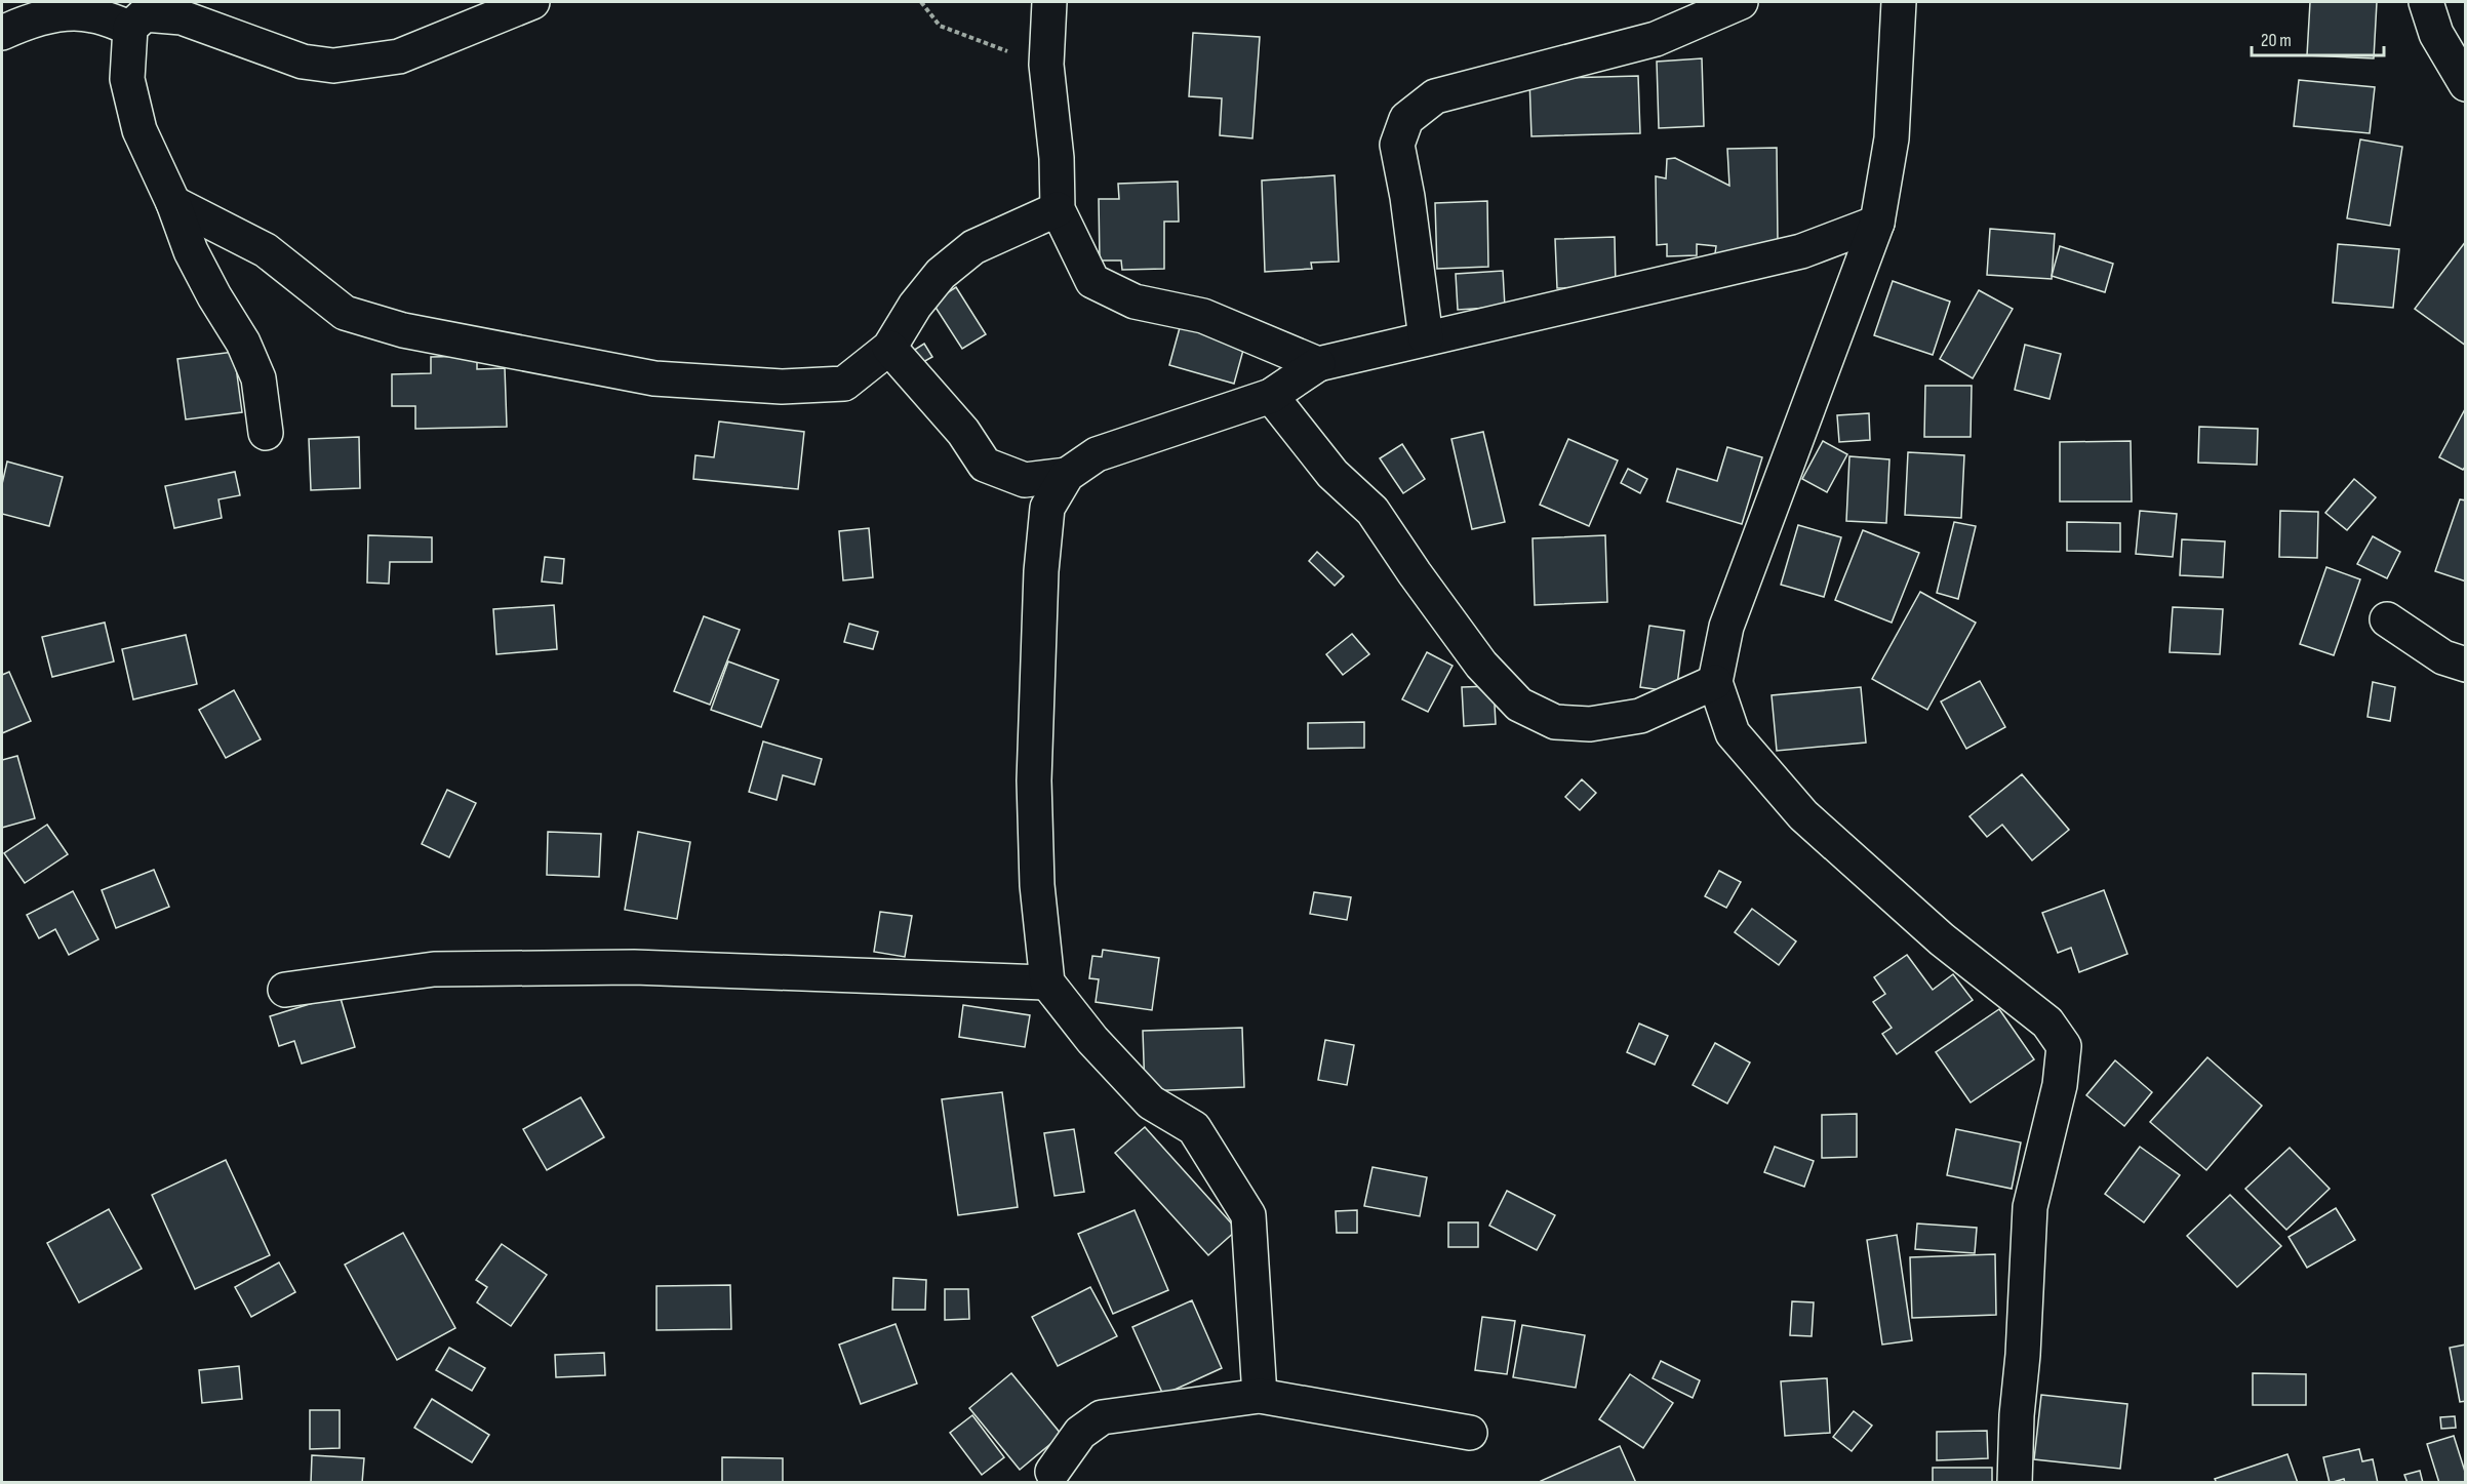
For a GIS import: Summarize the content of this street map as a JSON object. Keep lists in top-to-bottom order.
{
  "scale_bar": "20 m"
}
